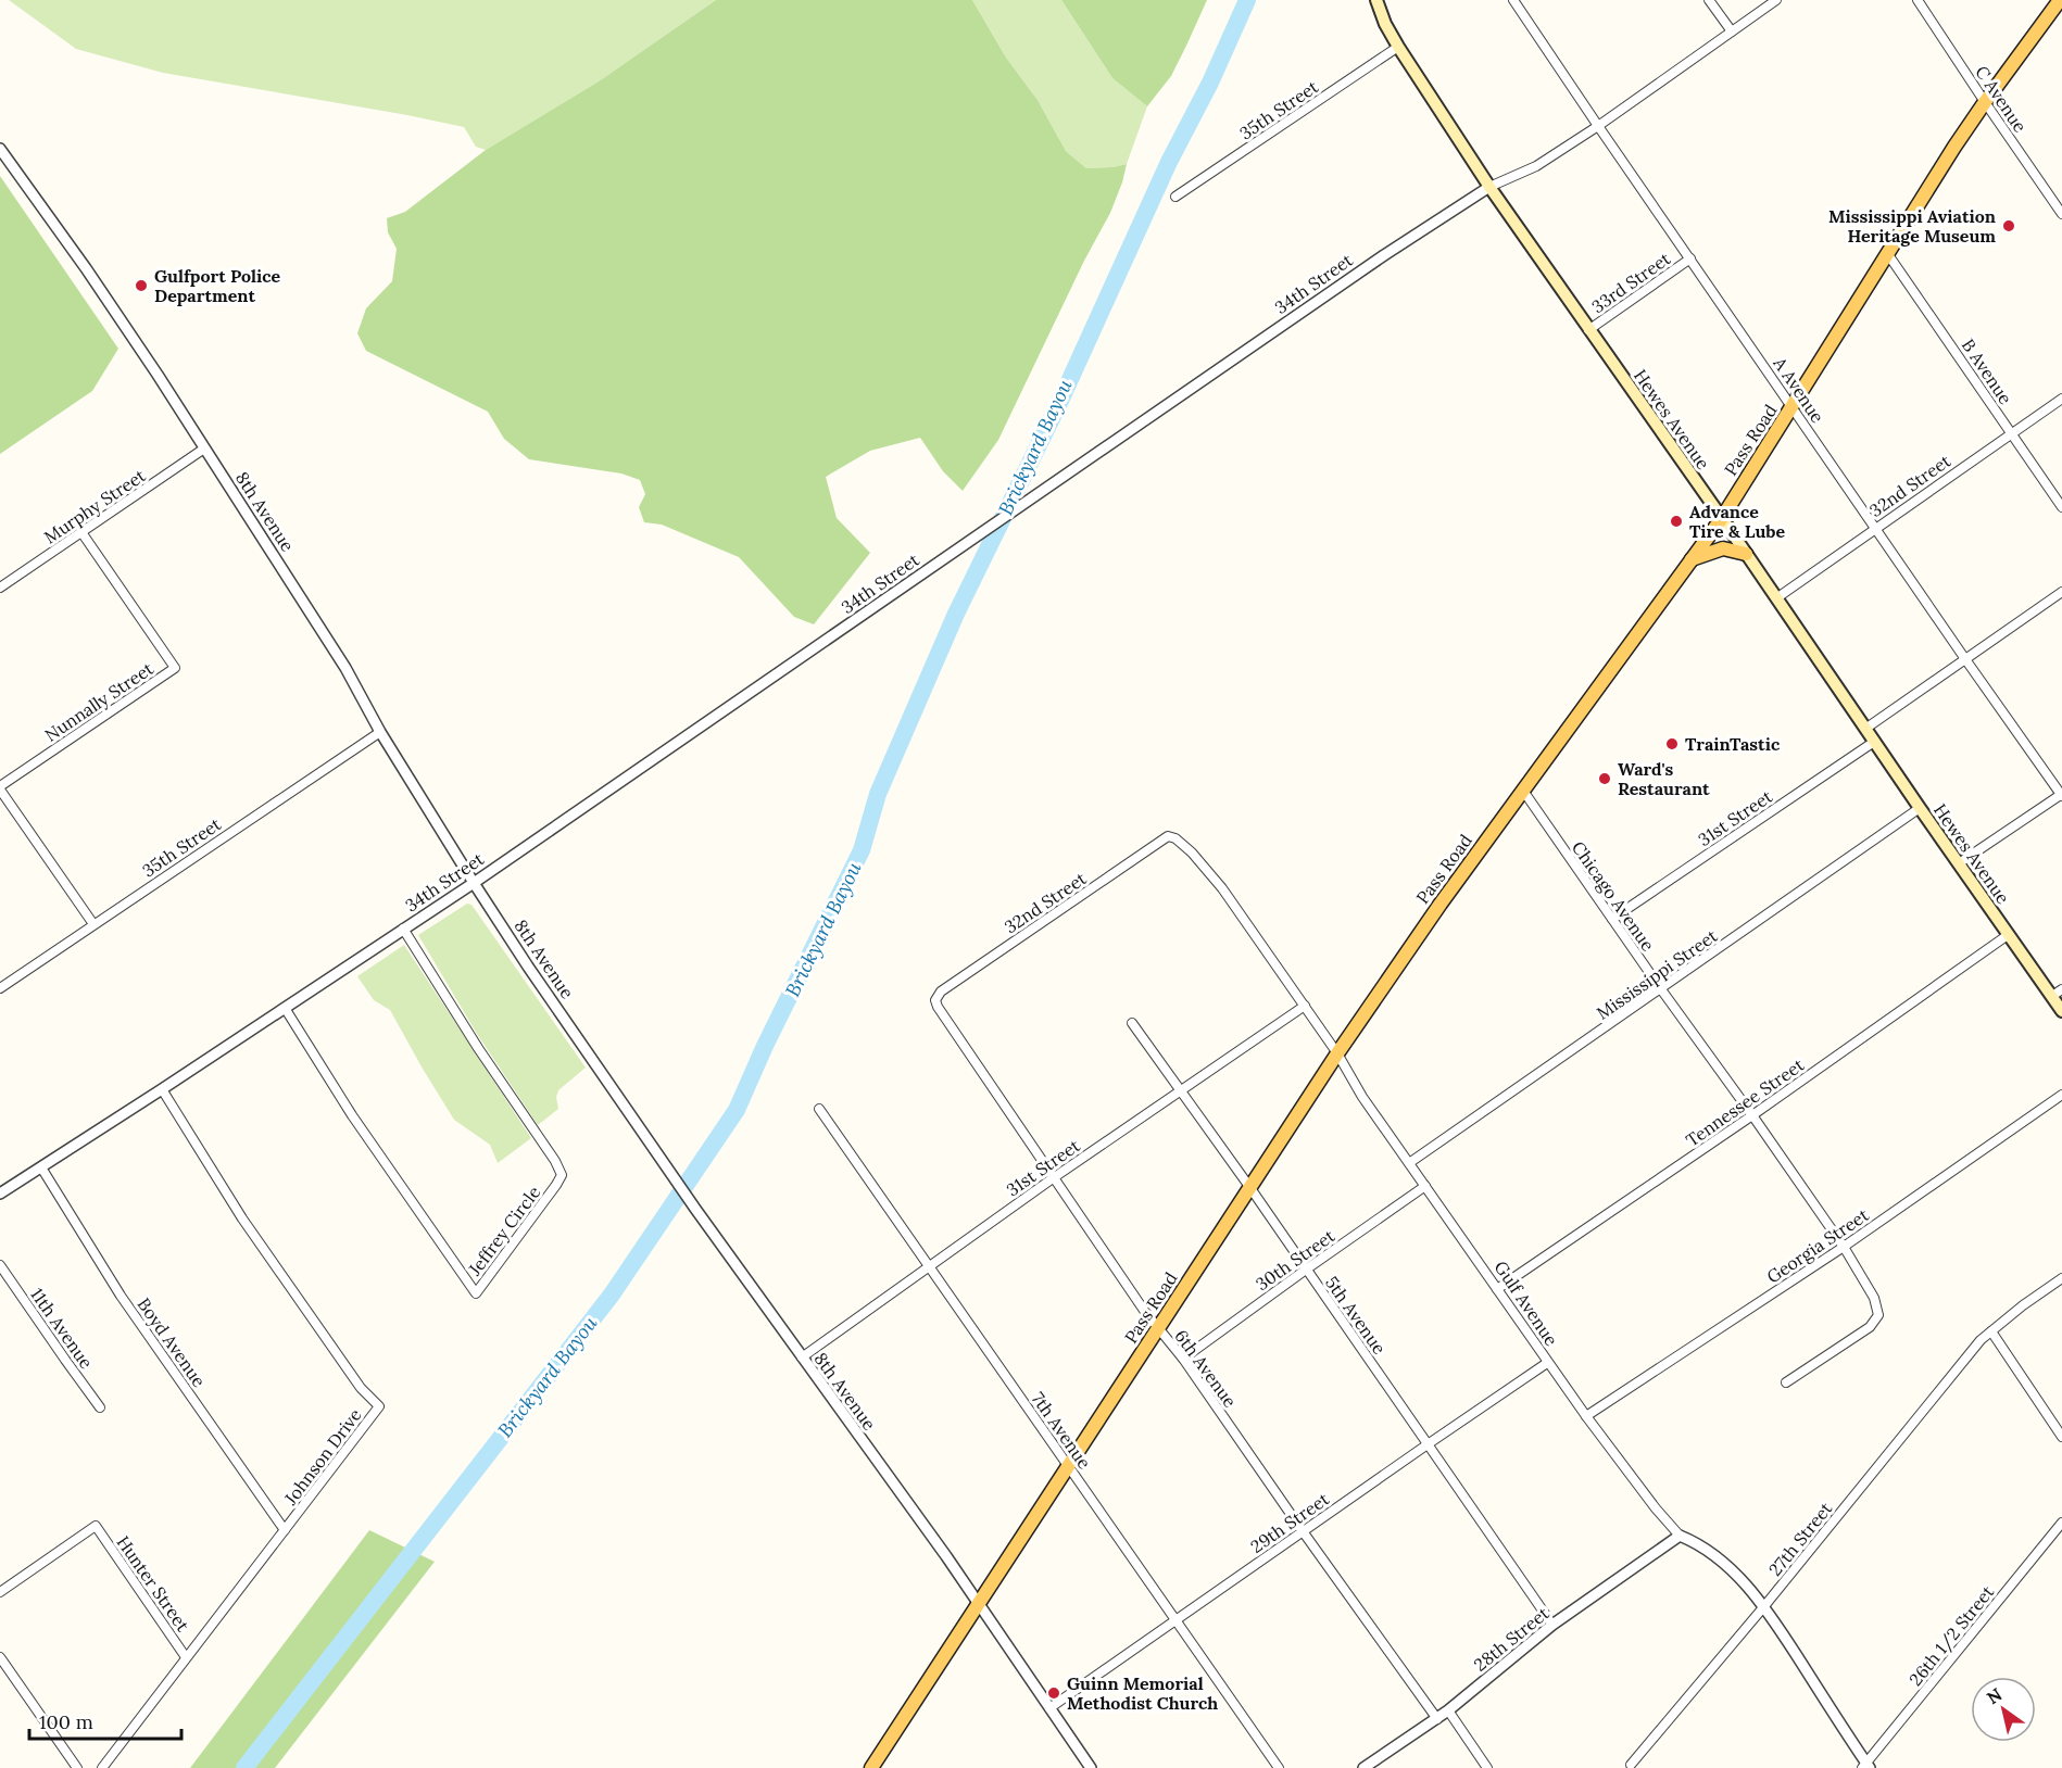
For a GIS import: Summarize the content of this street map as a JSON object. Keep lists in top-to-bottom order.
{
  "streets": {
    "main road": ["Hewes Avenue", "Pass Road"],
    "street": [
      "C Avenue",
      "35th Street",
      "33rd Street",
      "34th Street",
      "B Avenue",
      "A Avenue",
      "32nd Street",
      "Murphy Street",
      "8th Avenue",
      "Nunnally Street",
      "31st Street",
      "Chicago Avenue",
      "Mississippi Street",
      "Tennessee Street",
      "Jeffrey Circle",
      "Georgia Street",
      "30th Street",
      "Gulf Avenue",
      "5th Avenue",
      "11th Avenue",
      "Boyd Avenue",
      "6th Avenue",
      "7th Avenue",
      "Johnson Drive",
      "29th Street",
      "27th Street",
      "Hunter Street",
      "26th 1/2 Street",
      "28th Street"
    ]
  },
  "crossings": [
    ["C Avenue", "Pass Road"],
    ["35th Street", "Hewes Avenue"],
    ["35th Street", "8th Avenue"],
    ["35th Street", "Nunnally Street"],
    ["33rd Street", "A Avenue"],
    ["33rd Street", "Hewes Avenue"],
    ["34th Street", "A Avenue"],
    ["34th Street", "Hewes Avenue"],
    ["34th Street", "8th Avenue"],
    ["34th Street", "Jeffrey Circle"],
    ["34th Street", "Boyd Avenue"],
    ["34th Street", "Johnson Drive"],
    ["B Avenue", "Pass Road"],
    ["B Avenue", "32nd Street"],
    ["A Avenue", "Pass Road"],
    ["A Avenue", "32nd Street"],
    ["Hewes Avenue", "Pass Road"],
    ["Hewes Avenue", "32nd Street"],
    ["Hewes Avenue", "31st Street"],
    ["Hewes Avenue", "Mississippi Street"],
    ["Hewes Avenue", "Tennessee Street"],
    ["Pass Road", "8th Avenue"],
    ["Pass Road", "Chicago Avenue"],
    ["Pass Road", "Gulf Avenue"],
    ["Pass Road", "5th Avenue"],
    ["Pass Road", "6th Avenue"],
    ["Pass Road", "7th Avenue"],
    ["32nd Street", "Gulf Avenue"],
    ["32nd Street", "6th Avenue"],
    ["Murphy Street", "8th Avenue"],
    ["Murphy Street", "Nunnally Street"],
    ["8th Avenue", "31st Street"],
    ["8th Avenue", "29th Street"],
    ["31st Street", "Chicago Avenue"],
    ["31st Street", "Gulf Avenue"],
    ["31st Street", "5th Avenue"],
    ["31st Street", "6th Avenue"],
    ["31st Street", "7th Avenue"],
    ["Chicago Avenue", "Mississippi Street"],
    ["Chicago Avenue", "Tennessee Street"],
    ["Chicago Avenue", "Georgia Street"],
    ["Mississippi Street", "Gulf Avenue"],
    ["Tennessee Street", "Gulf Avenue"],
    ["Georgia Street", "Gulf Avenue"],
    ["30th Street", "Gulf Avenue"],
    ["30th Street", "5th Avenue"],
    ["30th Street", "6th Avenue"],
    ["Gulf Avenue", "29th Street"],
    ["Gulf Avenue", "27th Street"],
    ["Gulf Avenue", "26th 1/2 Street"],
    ["Gulf Avenue", "28th Street"],
    ["5th Avenue", "29th Street"],
    ["5th Avenue", "28th Street"],
    ["Boyd Avenue", "Johnson Drive"],
    ["6th Avenue", "29th Street"],
    ["6th Avenue", "28th Street"],
    ["7th Avenue", "29th Street"],
    ["Johnson Drive", "Hunter Street"]
  ],
  "water": ["Brickyard Bayou"],
  "places": [
    "Mississippi Aviation Heritage Museum",
    "Gulfport Police Department",
    "Advance Tire & Lube",
    "TrainTastic",
    "Ward's Restaurant",
    "Guinn Memorial Methodist Church"
  ],
  "scale_bar": "100 m",
  "north": "top left"
}
